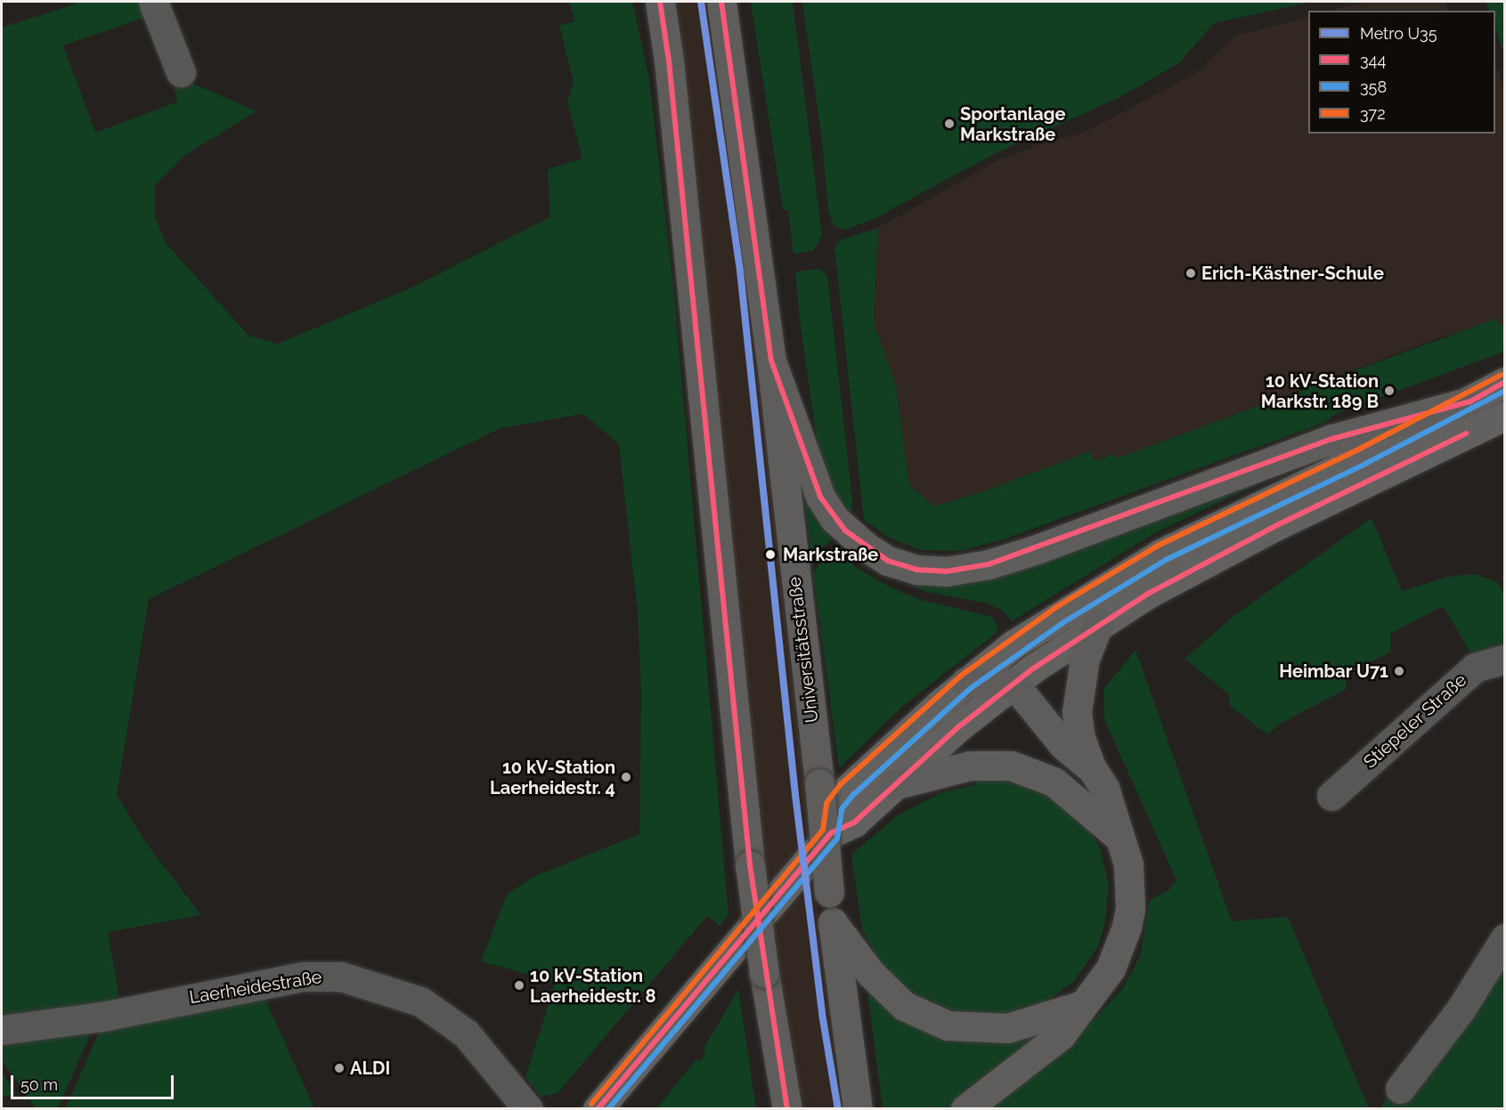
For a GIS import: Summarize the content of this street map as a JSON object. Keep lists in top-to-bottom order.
{
  "streets": {
    "highway": ["Universitätsstraße"],
    "street": ["Stiepeler Straße", "Laerheidestraße"]
  },
  "places": [
    "Sportanlage Markstraße",
    "Erich-Kästner-Schule",
    "10 kV-Station Markstr. 189 B",
    "Markstraße",
    "Heimbar U71",
    "10 kV-Station Laerheidestr. 4",
    "10 kV-Station Laerheidestr. 8",
    "ALDI"
  ],
  "lines": [
    "metro line U35",
    "transit line 344",
    "transit line 372",
    "transit line 358"
  ],
  "legend": [
    "Metro U35",
    "344",
    "358",
    "372"
  ],
  "scale_bar": "50 m"
}
